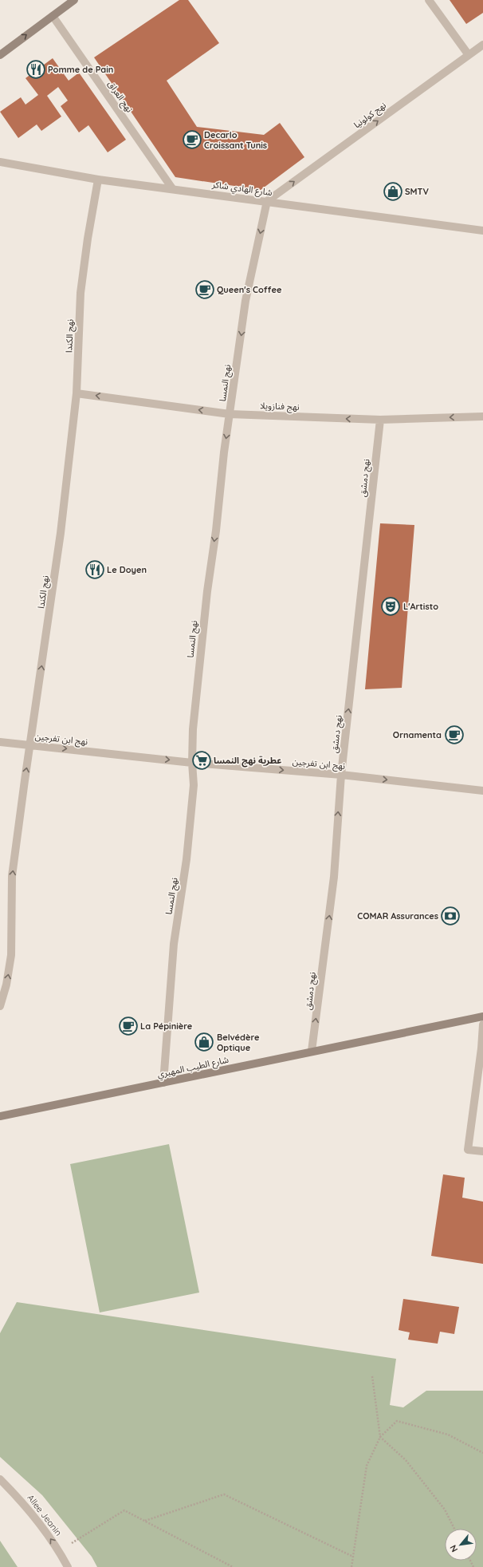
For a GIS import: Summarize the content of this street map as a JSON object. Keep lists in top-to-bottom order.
{
  "streets": {
    "main road": ["شارع الطيب المهيري"],
    "street": [
      "نهج العراق",
      "نهج كولونيا",
      "شارع الهادي شاكر",
      "نهج الكندا",
      "نهج النمسا",
      "نهج فنازويلا",
      "نهج دمشق",
      "نهج ابن تفرجين",
      "Allee Jeanin"
    ]
  },
  "crossings": [
    ["نهج العراق", "شارع الهادي شاكر"],
    ["نهج كولونيا", "شارع الهادي شاكر"],
    ["نهج كولونيا", "نهج النمسا"],
    ["شارع الهادي شاكر", "نهج الكندا"],
    ["شارع الهادي شاكر", "نهج النمسا"],
    ["نهج الكندا", "نهج فنازويلا"],
    ["نهج الكندا", "نهج ابن تفرجين"],
    ["نهج النمسا", "نهج فنازويلا"],
    ["نهج النمسا", "نهج ابن تفرجين"],
    ["نهج النمسا", "شارع الطيب المهيري"],
    ["نهج فنازويلا", "نهج دمشق"],
    ["نهج دمشق", "نهج ابن تفرجين"],
    ["نهج دمشق", "شارع الطيب المهيري"]
  ],
  "one_way": [
    "نهج كولونيا",
    "نهج الكندا",
    "نهج النمسا",
    "نهج فنازويلا",
    "نهج دمشق",
    "نهج ابن تفرجين",
    "Allee Jeanin"
  ],
  "places": {
    "restaurant": ["Pomme de Pain", "Le Doyen"],
    "cafe": [
      "Decarlo Croissant Tunis",
      "Queen's Coffee",
      "Ornamenta",
      "La Pépinière"
    ],
    "shop": ["SMTV", "Belvédère Optique"],
    "theatre": ["L'Artisto"],
    "supermarket": ["عطرية نهج النمسا"],
    "bank": ["COMAR Assurances"]
  },
  "north": "bottom left"
}
